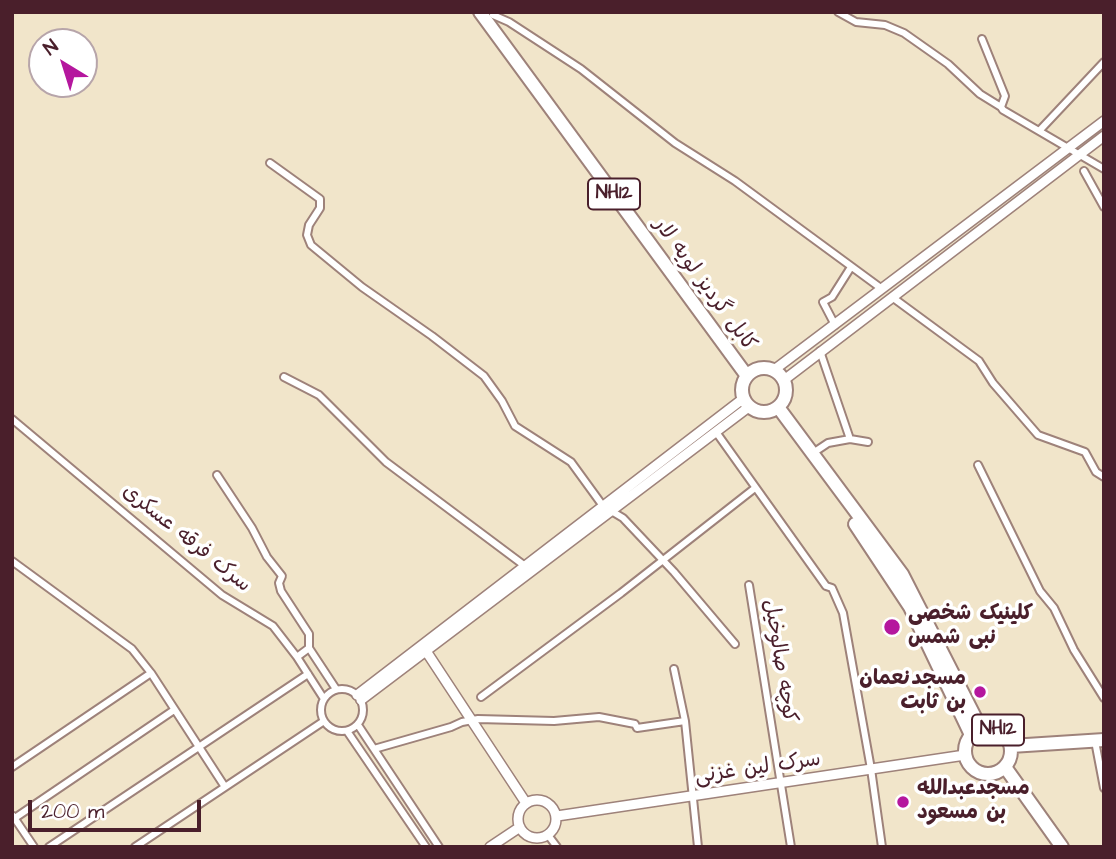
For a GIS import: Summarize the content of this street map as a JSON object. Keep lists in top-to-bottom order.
{
  "streets": {
    "highway": ["NH12", "کابل گردیز لویه لار"],
    "street": ["سرک فرقه عسکری", "کوچه صالوخیل", "سرک لین غزنی"]
  },
  "crossings": [
    ["NH12", "کابل گردیز لویه لار"],
    ["NH12", "سرک لین غزنی"],
    ["کوچه صالوخیل", "سرک لین غزنی"]
  ],
  "places": ["کلینیک شخصی نبی شمس", "مسجدنعمان بن ثابت", "مسجدعبدالله بن مسعود"],
  "scale_bar": "200 m",
  "north": "top left"
}
